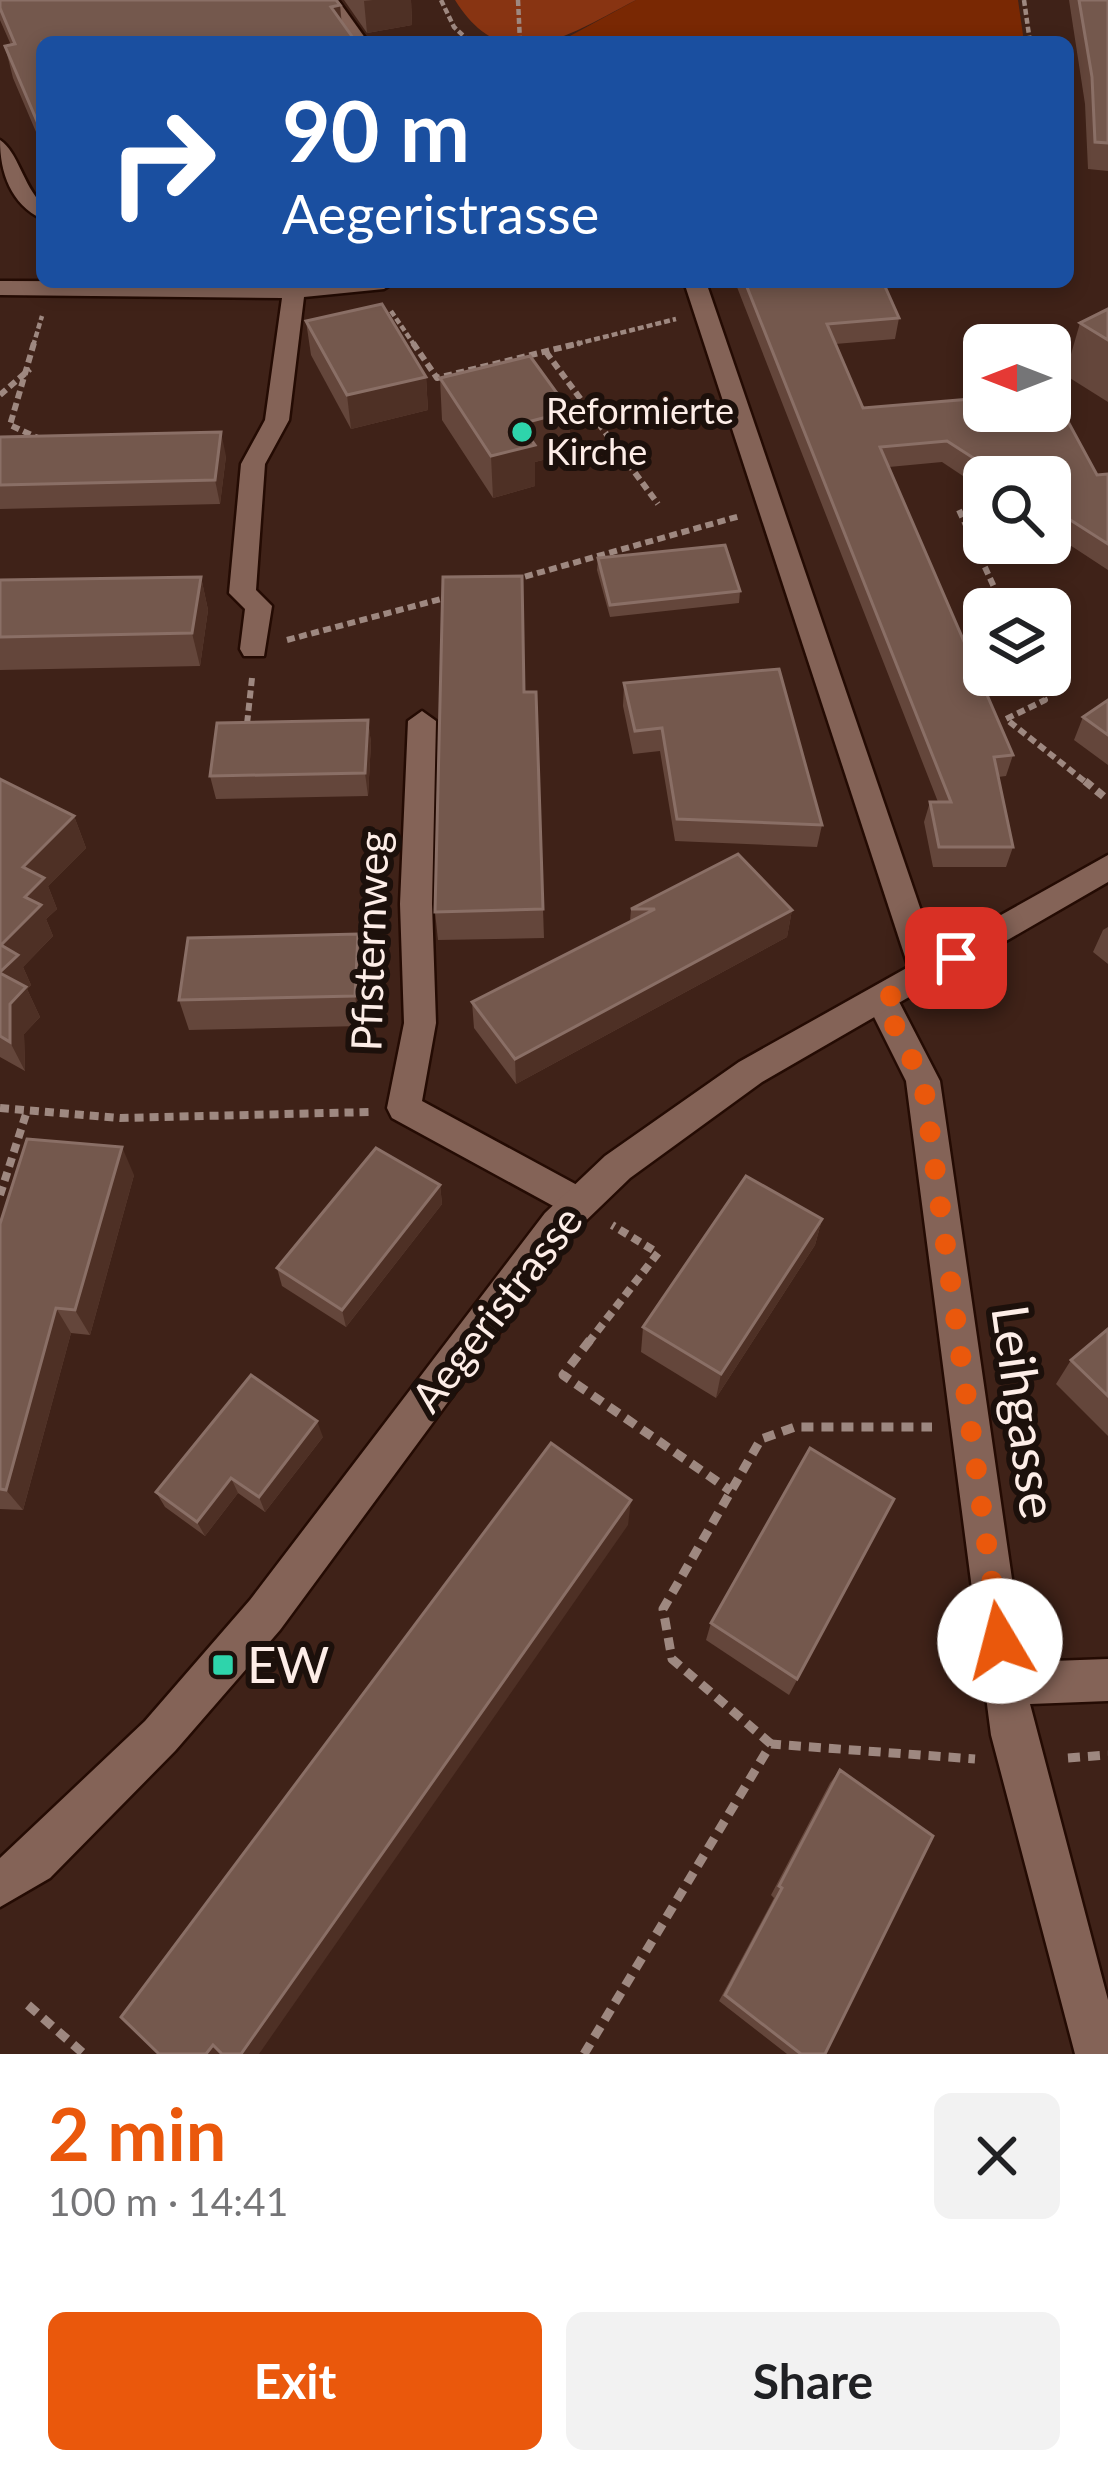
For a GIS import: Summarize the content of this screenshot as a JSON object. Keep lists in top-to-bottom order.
{
  "streets": {
    "street": ["Pfisternweg", "Aegeristrasse", "Leihgasse"]
  },
  "crossings": [
    ["Pfisternweg", "Aegeristrasse"],
    ["Aegeristrasse", "Leihgasse"]
  ],
  "places": {
    "other": ["Reformierte Kirche"],
    "transit": ["EW"]
  },
  "north": "left",
  "page": {
    "turn": ["90 m", "Aegeristrasse"],
    "heading": ["2 min", "100 m · 14:41"],
    "buttons": ["Exit", "Share"]
  }
}
